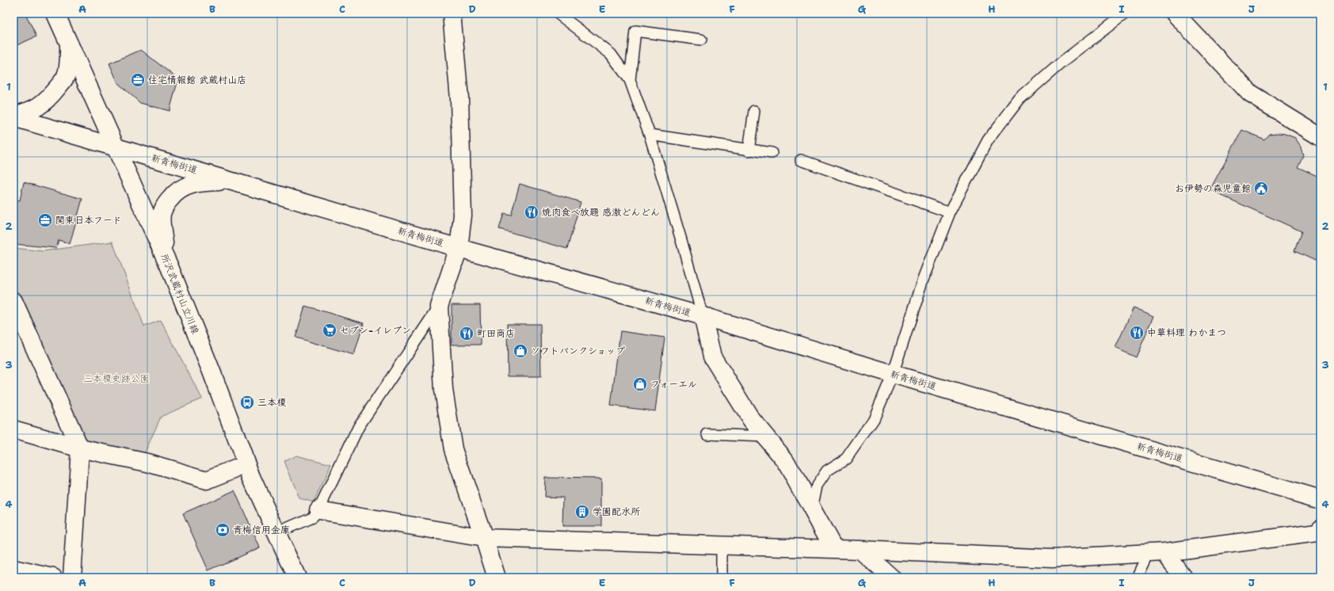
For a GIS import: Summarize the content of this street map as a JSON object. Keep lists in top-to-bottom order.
{
  "streets": {
    "street": ["新青梅街道", "所沢武蔵村山立川線"]
  },
  "crossings": [
    ["新青梅街道", "所沢武蔵村山立川線"]
  ],
  "parks": ["三本榎史跡公園"],
  "places": {
    "office": ["住宅情報館 武蔵村山店", "関東日本フード"],
    "public building": ["お伊勢の森児童館"],
    "restaurant": ["焼肉食べ放題 感激どんどん", "中華料理 わかまつ", "町田商店"],
    "supermarket": ["セブン-イレブン"],
    "shop": ["ソフトバンクショップ", "フォーエル"],
    "bus stop": ["三本榎"],
    "building": ["学園配水所"],
    "bank": ["青梅信用金庫"]
  },
  "grid": {
    "columns": [
      "A",
      "B",
      "C",
      "D",
      "E",
      "F",
      "G",
      "H",
      "I",
      "J"
    ],
    "rows": [
      "1",
      "2",
      "3",
      "4"
    ]
  }
}
